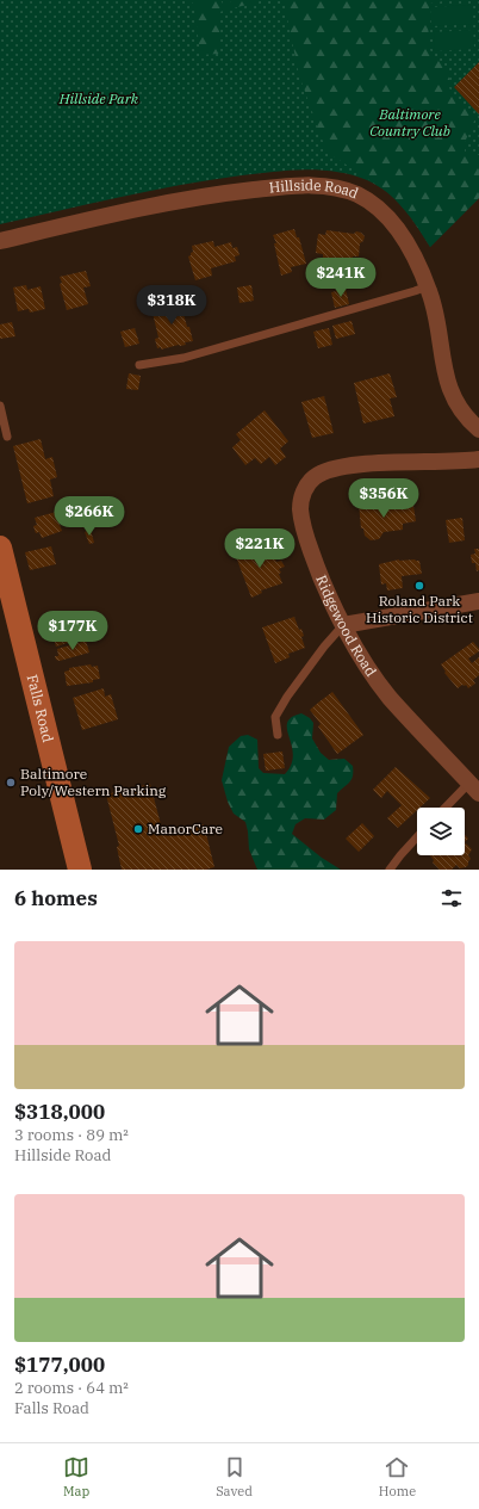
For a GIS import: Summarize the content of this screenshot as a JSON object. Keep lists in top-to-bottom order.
{
  "streets": {
    "main road": ["Falls Road"],
    "street": ["Hillside Road", "Ridgewood Road"]
  },
  "parks": ["Hillside Park", "Baltimore Country Club"],
  "places": ["Roland Park Historic District", "Baltimore Poly/Western Parking", "ManorCare"],
  "page": {
    "price": [
      "$241K",
      "$318K",
      "$356K",
      "$266K",
      "$221K",
      "$177K"
    ],
    "heading": "6 homes",
    "list": [
      {
        "name": "$318,000",
        "note": "3 rooms · 89 m² · Hillside Road"
      },
      {
        "name": "$177,000",
        "note": "2 rooms · 64 m² · Falls Road"
      }
    ],
    "tabs": ["Map", "Saved", "Home"]
  }
}
